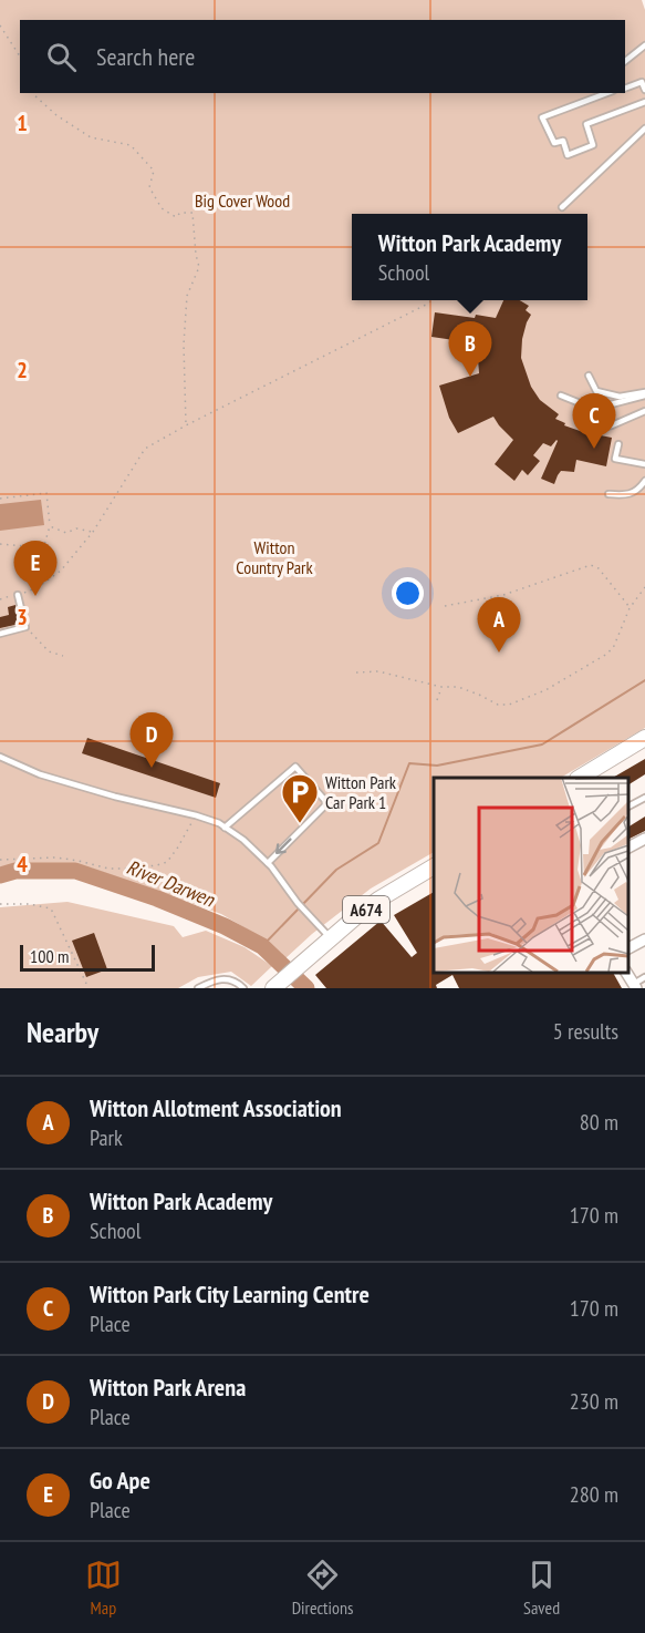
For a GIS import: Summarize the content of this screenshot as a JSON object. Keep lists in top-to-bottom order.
{
  "streets": {
    "main road": ["A674"]
  },
  "water": ["River Darwen"],
  "parks": ["Big Cover Wood", "Witton Country Park"],
  "places": {
    "parking": ["Witton Park Car Park 1"]
  },
  "scale_bar": "100 m",
  "page": {
    "search": "Search here",
    "popup": ["Witton Park Academy", "School"],
    "pins": [
      "B",
      "C",
      "E",
      "A",
      "D"
    ],
    "scale": "100 m",
    "heading": ["Nearby", "5 results"],
    "list": [
      {
        "mark": "A",
        "name": "Witton Allotment Association",
        "note": "Park",
        "value": "80 m"
      },
      {
        "mark": "B",
        "name": "Witton Park Academy",
        "note": "School",
        "value": "170 m"
      },
      {
        "mark": "C",
        "name": "Witton Park City Learning Centre",
        "note": "Place",
        "value": "170 m"
      },
      {
        "mark": "D",
        "name": "Witton Park Arena",
        "note": "Place",
        "value": "230 m"
      },
      {
        "mark": "E",
        "name": "Go Ape",
        "note": "Place",
        "value": "280 m"
      }
    ],
    "nav": ["Map", "Directions", "Saved"]
  },
  "grid": {
    "rows": [
      "1",
      "2",
      "3",
      "4"
    ]
  }
}
